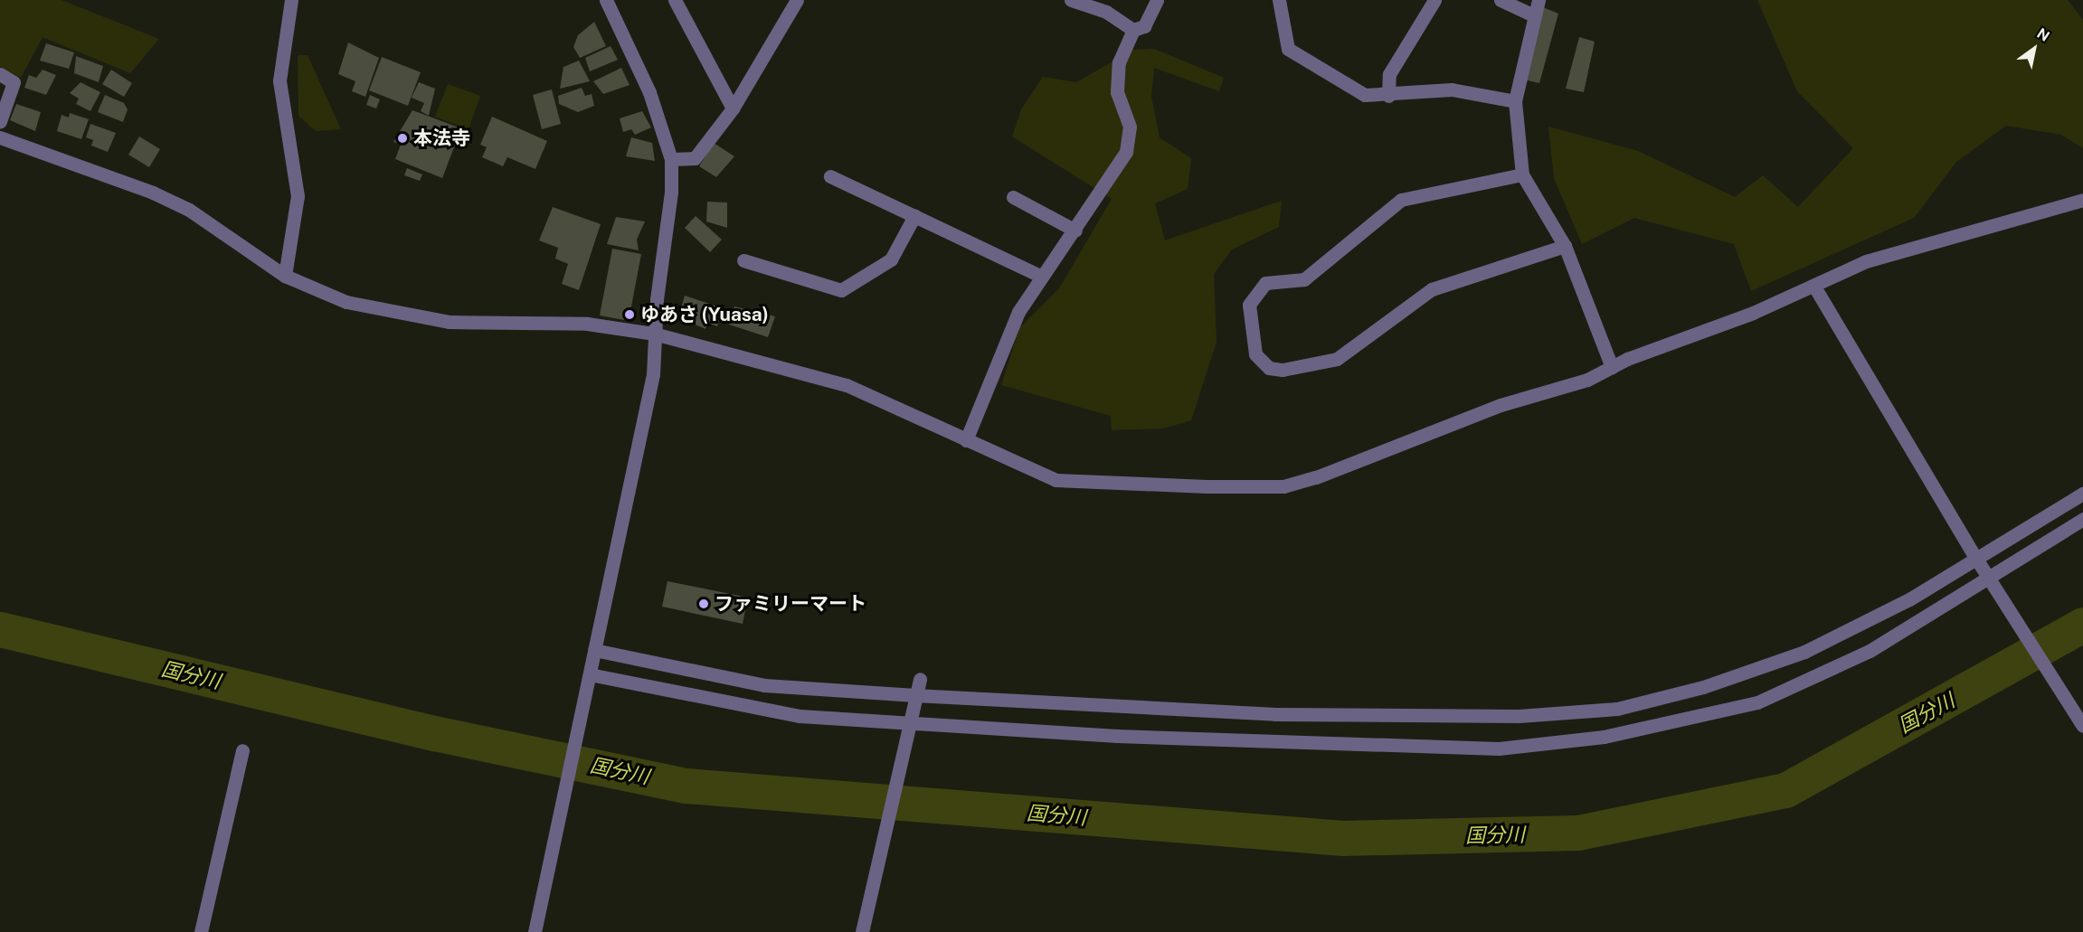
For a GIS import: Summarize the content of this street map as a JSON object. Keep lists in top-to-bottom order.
{
  "water": ["国分川"],
  "places": ["本法寺", "ゆあさ (Yuasa)", "ファミリーマート"],
  "north": "top right"
}
